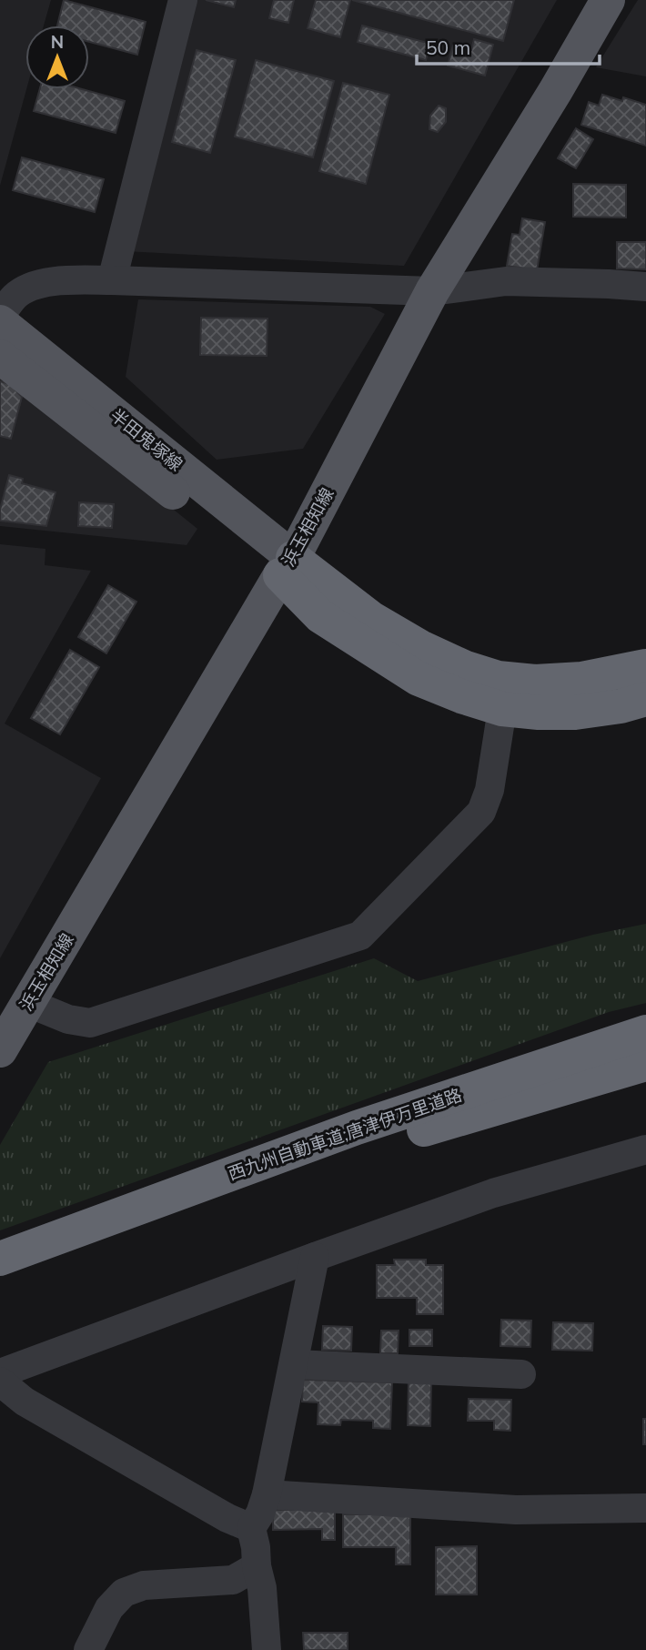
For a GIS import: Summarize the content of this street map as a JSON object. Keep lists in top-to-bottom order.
{
  "streets": {
    "highway": ["西九州自動車道;唐津伊万里道路"],
    "main road": ["半田鬼塚線", "浜玉相知線"]
  },
  "crossings": [
    ["半田鬼塚線", "浜玉相知線"]
  ],
  "scale_bar": "50 m",
  "north": "top"
}
